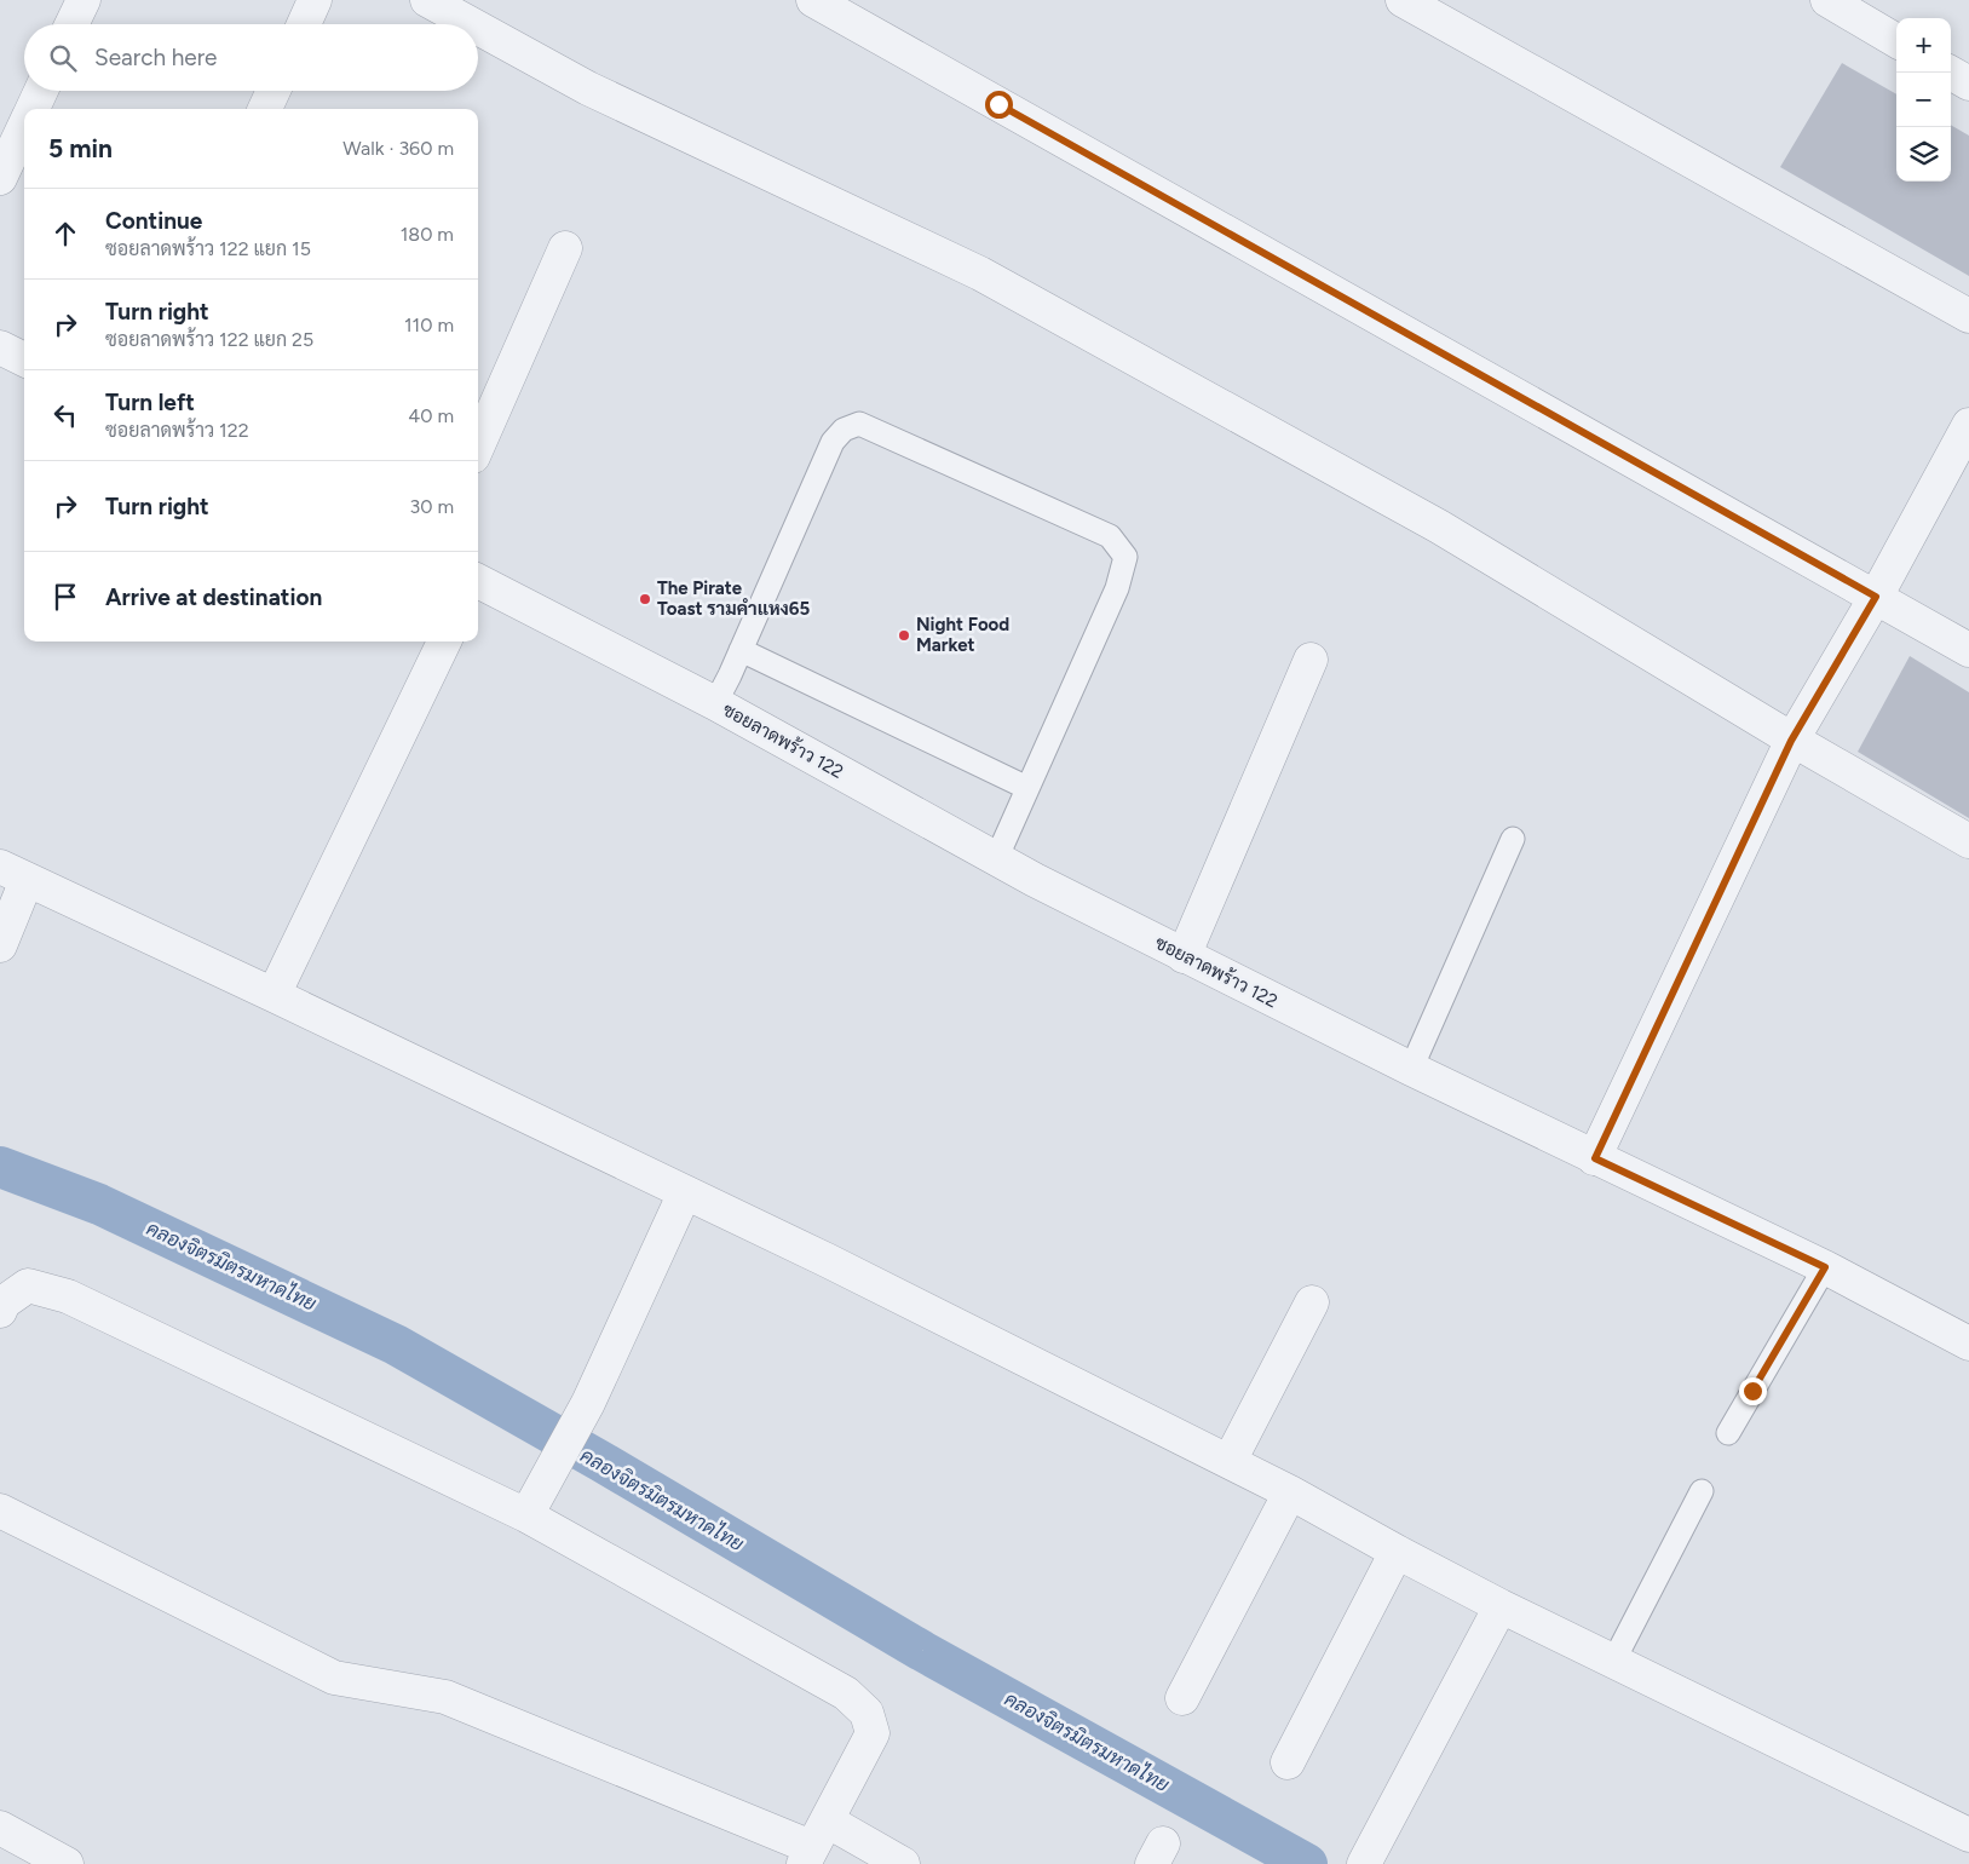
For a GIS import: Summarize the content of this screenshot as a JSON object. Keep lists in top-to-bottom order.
{
  "streets": {
    "street": ["ซอยลาดพร้าว 122"]
  },
  "water": ["คลองจิตรมิตรมหาดไทย"],
  "places": ["The Pirate Toast รามคำแหง65", "Night Food Market"],
  "page": {
    "map_buttons": ["+", "−"],
    "search": "Search here",
    "heading": ["5 min", "Walk · 360 m"],
    "list": [
      ["Continue", "ซอยลาดพร้าว 122 แยก 15", "180 m"],
      ["Turn right", "ซอยลาดพร้าว 122 แยก 25", "110 m"],
      ["Turn left", "ซอยลาดพร้าว 122", "40 m"],
      ["Turn right", "30 m"],
      "Arrive at destination"
    ]
  }
}
